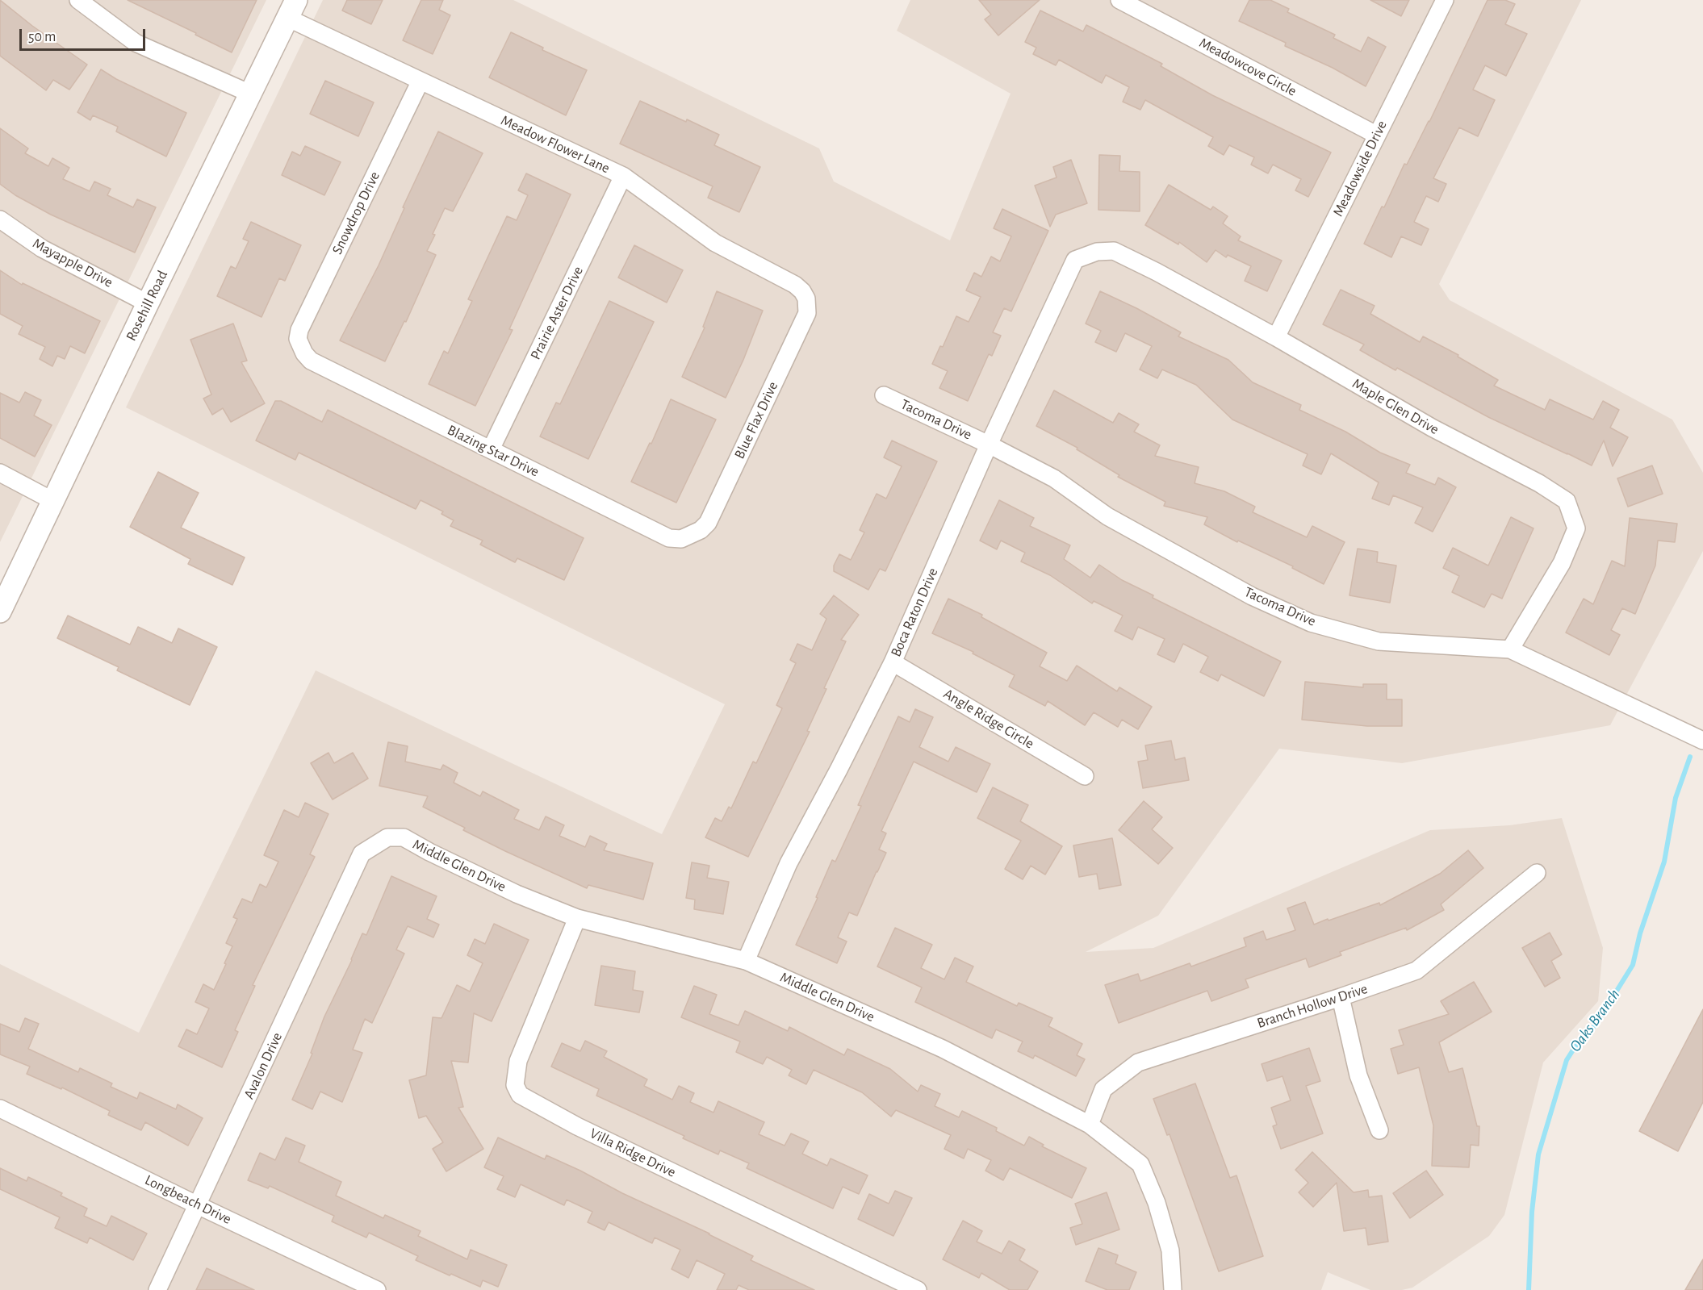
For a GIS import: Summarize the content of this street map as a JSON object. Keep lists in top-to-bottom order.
{
  "streets": {
    "street": [
      "Meadowcove Circle",
      "Meadow Flower Lane",
      "Meadowside Drive",
      "Snowdrop Drive",
      "Mayapple Drive",
      "Rosehill Road",
      "Prairie Aster Drive",
      "Maple Glen Drive",
      "Tacoma Drive",
      "Blue Flax Drive",
      "Blazing Star Drive",
      "Boca Raton Drive",
      "Angle Ridge Circle",
      "Middle Glen Drive",
      "Branch Hollow Drive",
      "Avalon Drive",
      "Villa Ridge Drive",
      "Longbeach Drive"
    ]
  },
  "crossings": [
    ["Meadowcove Circle", "Meadowside Drive"],
    ["Meadow Flower Lane", "Snowdrop Drive"],
    ["Meadow Flower Lane", "Rosehill Road"],
    ["Meadow Flower Lane", "Prairie Aster Drive"],
    ["Meadow Flower Lane", "Blue Flax Drive"],
    ["Meadowside Drive", "Maple Glen Drive"],
    ["Snowdrop Drive", "Blazing Star Drive"],
    ["Mayapple Drive", "Rosehill Road"],
    ["Prairie Aster Drive", "Blazing Star Drive"],
    ["Maple Glen Drive", "Tacoma Drive"],
    ["Maple Glen Drive", "Boca Raton Drive"],
    ["Tacoma Drive", "Boca Raton Drive"],
    ["Blue Flax Drive", "Blazing Star Drive"],
    ["Boca Raton Drive", "Angle Ridge Circle"],
    ["Boca Raton Drive", "Middle Glen Drive"],
    ["Middle Glen Drive", "Branch Hollow Drive"],
    ["Middle Glen Drive", "Avalon Drive"],
    ["Middle Glen Drive", "Villa Ridge Drive"],
    ["Avalon Drive", "Longbeach Drive"]
  ],
  "water": ["Oaks Branch"],
  "scale_bar": "50 m"
}
